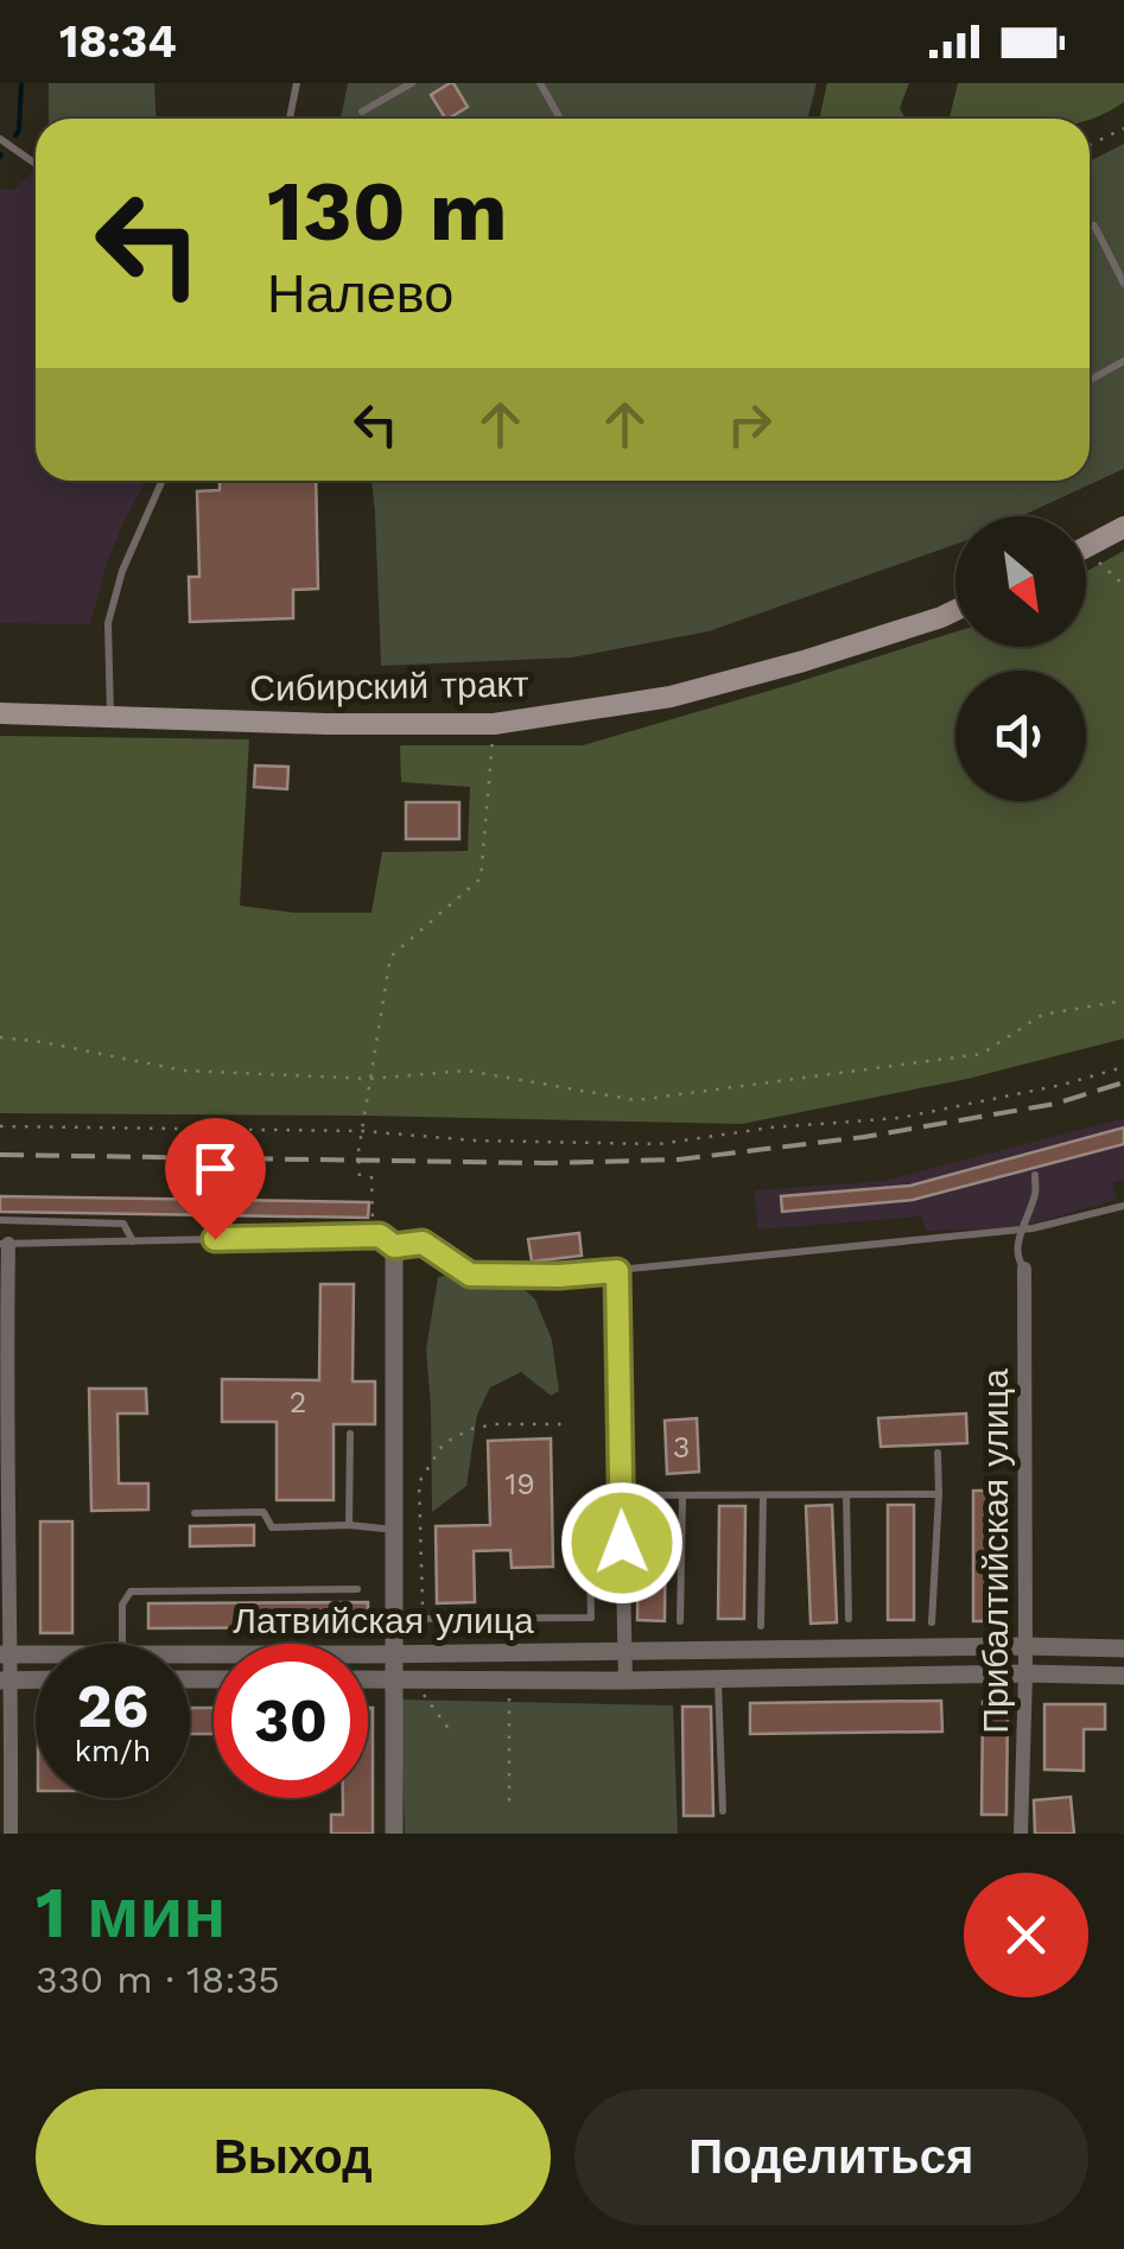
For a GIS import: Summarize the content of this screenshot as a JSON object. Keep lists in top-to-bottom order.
{
  "streets": {
    "main road": ["Сибирский тракт"],
    "street": ["Прибалтийская улица", "Латвийская улица"]
  },
  "crossings": [
    ["Прибалтийская улица", "Латвийская улица"]
  ],
  "house_numbers": ["2", "3", "19"],
  "north": "bottom right",
  "page": {
    "status": "18:34",
    "turn": ["130 m", "Налево"],
    "speed": "26 km/h",
    "limit": "30",
    "heading": ["1 мин", "330 m · 18:35"],
    "buttons": ["Выход", "Поделиться"]
  }
}
